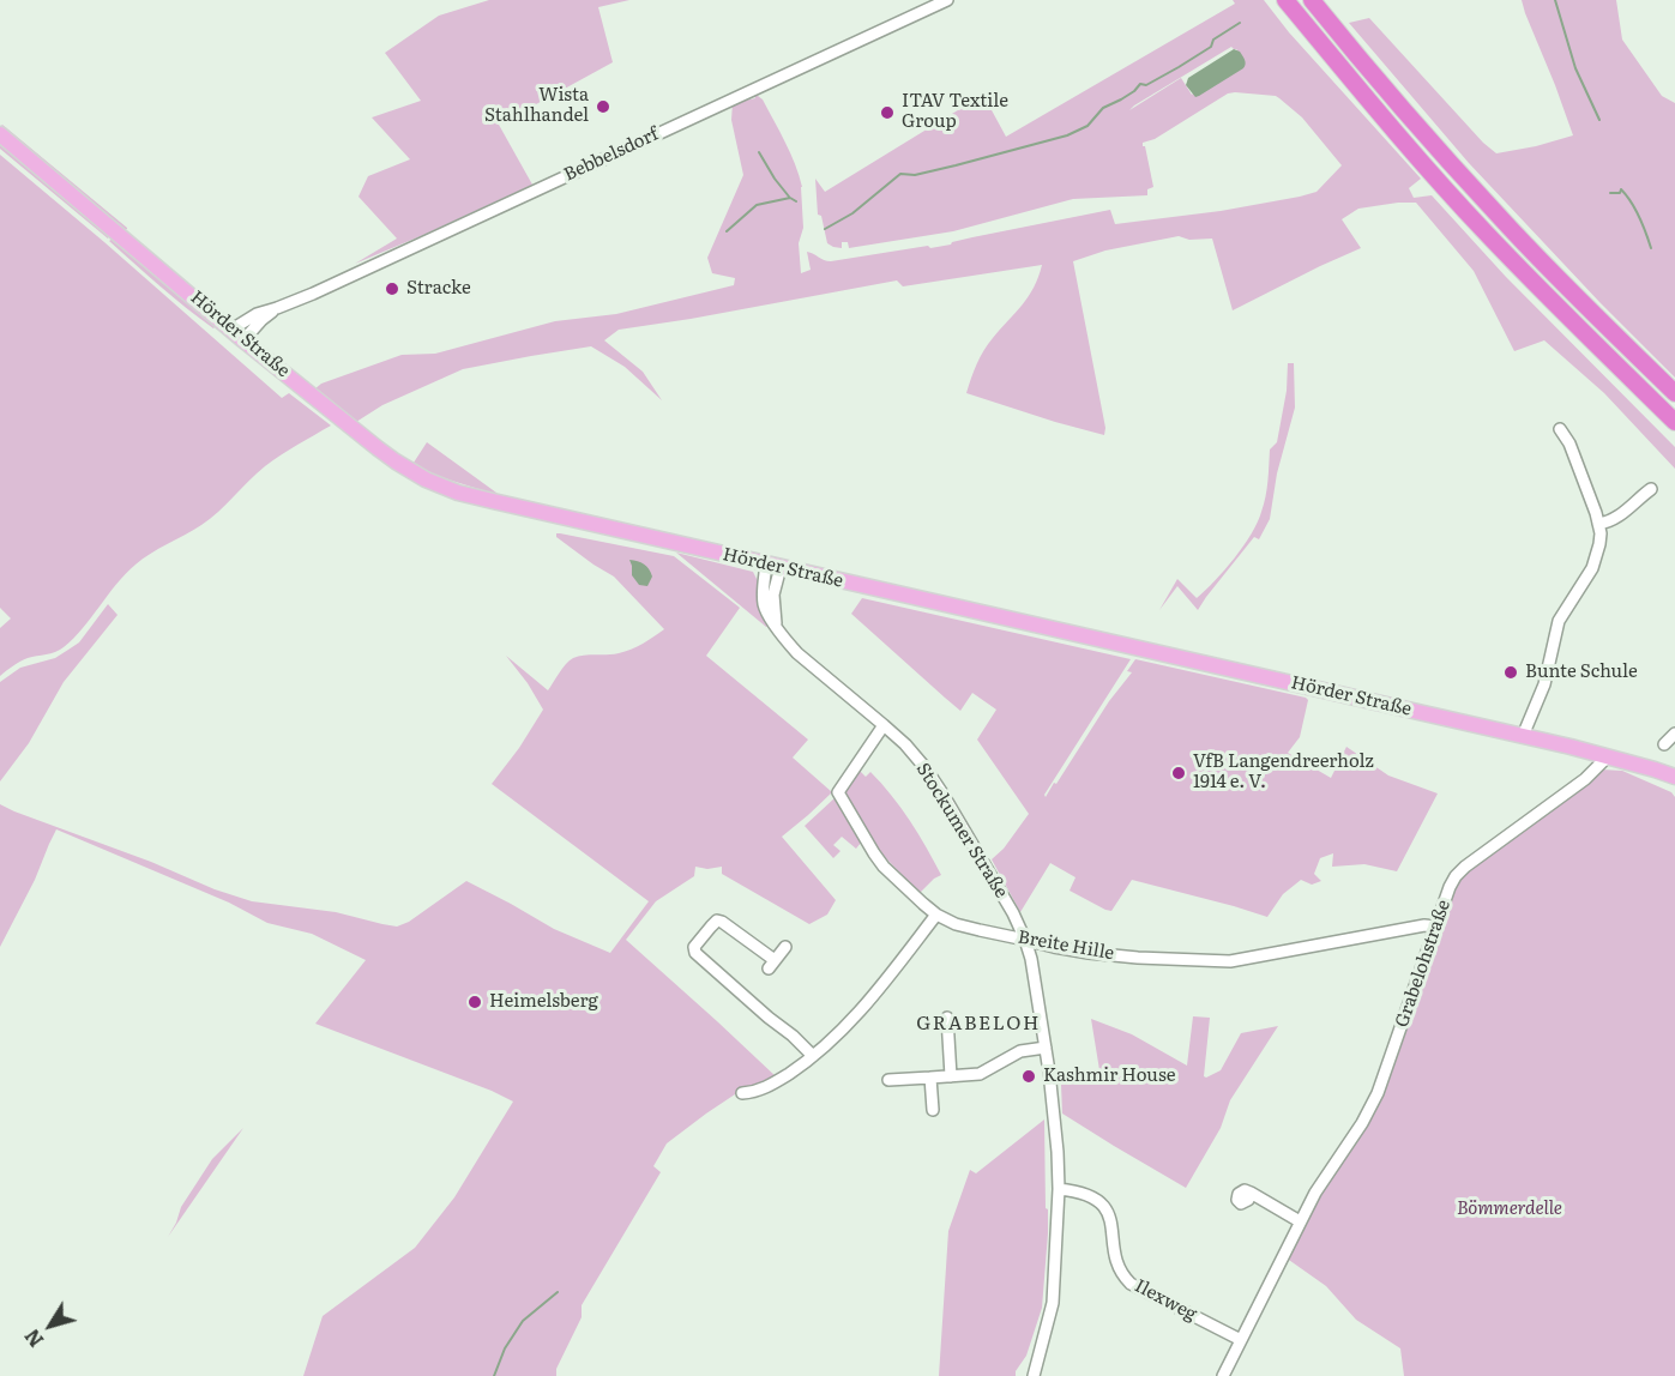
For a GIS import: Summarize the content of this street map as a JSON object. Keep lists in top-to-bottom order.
{
  "streets": {
    "main road": ["Hörder Straße"],
    "street": [
      "Bebbelsdorf",
      "Stockumer Straße",
      "Breite Hille",
      "Grabelohstraße",
      "Ilexweg"
    ]
  },
  "crossings": [
    ["Bebbelsdorf", "Hörder Straße"],
    ["Hörder Straße", "Stockumer Straße"],
    ["Hörder Straße", "Grabelohstraße"],
    ["Stockumer Straße", "Breite Hille"],
    ["Stockumer Straße", "Ilexweg"],
    ["Breite Hille", "Grabelohstraße"],
    ["Grabelohstraße", "Ilexweg"]
  ],
  "districts": ["GRABELOH"],
  "parks": ["Bömmerdelle"],
  "places": [
    "Wista Stahlhandel",
    "ITAV Textile Group",
    "Stracke",
    "Bunte Schule",
    "VfB Langendreerholz 1914 e. V.",
    "Heimelsberg",
    "Kashmir House"
  ],
  "north": "bottom left"
}
